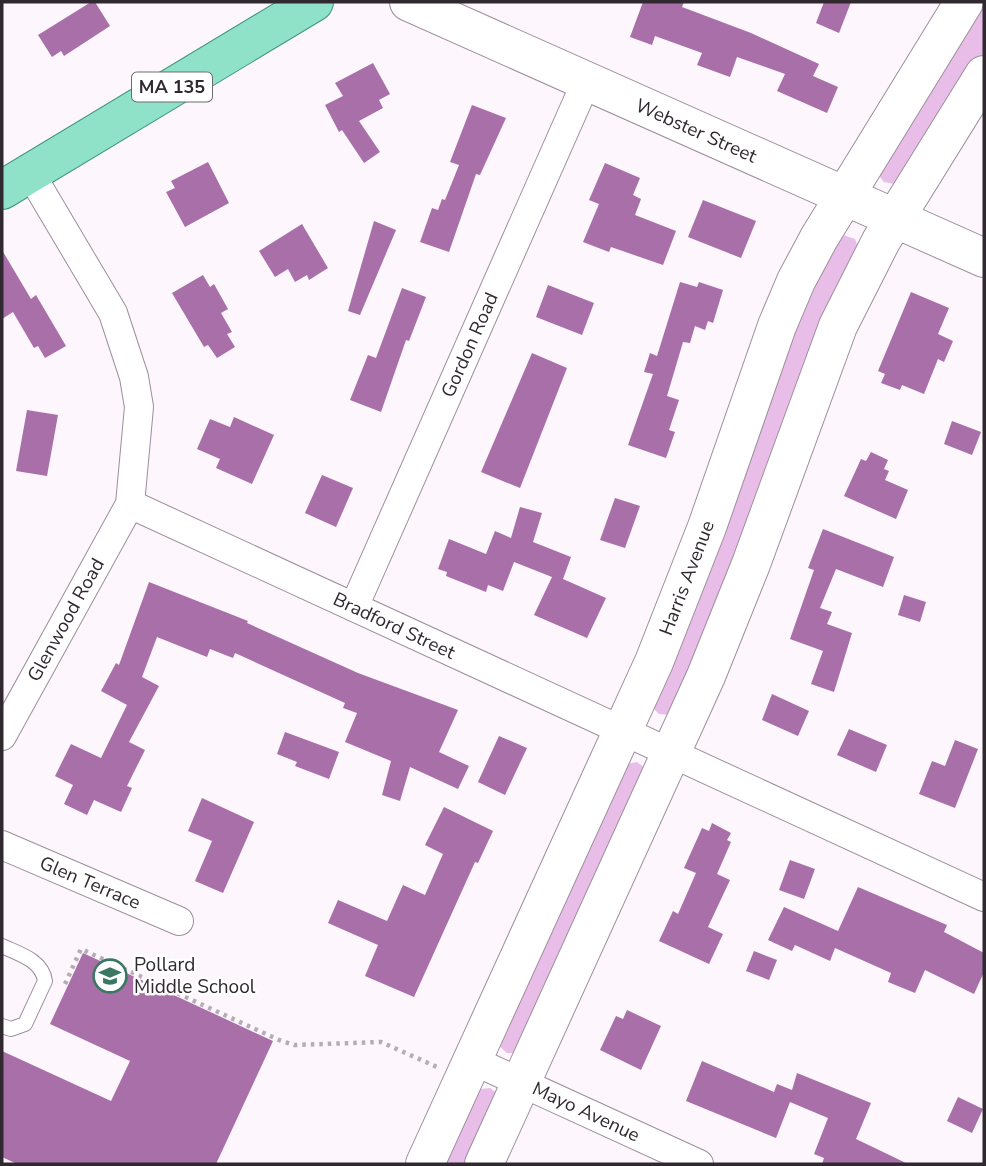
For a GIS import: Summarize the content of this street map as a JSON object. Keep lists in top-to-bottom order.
{
  "streets": {
    "main road": ["MA 135"],
    "street": [
      "Webster Street",
      "Gordon Road",
      "Harris Avenue",
      "Glenwood Road",
      "Bradford Street",
      "Glen Terrace",
      "Mayo Avenue"
    ]
  },
  "crossings": [
    ["Webster Street", "Gordon Road"],
    ["Webster Street", "Harris Avenue"],
    ["Gordon Road", "Bradford Street"],
    ["Harris Avenue", "Bradford Street"],
    ["Harris Avenue", "Mayo Avenue"],
    ["Glenwood Road", "Bradford Street"]
  ],
  "places": {
    "school or university": ["Pollard Middle School"]
  }
}
